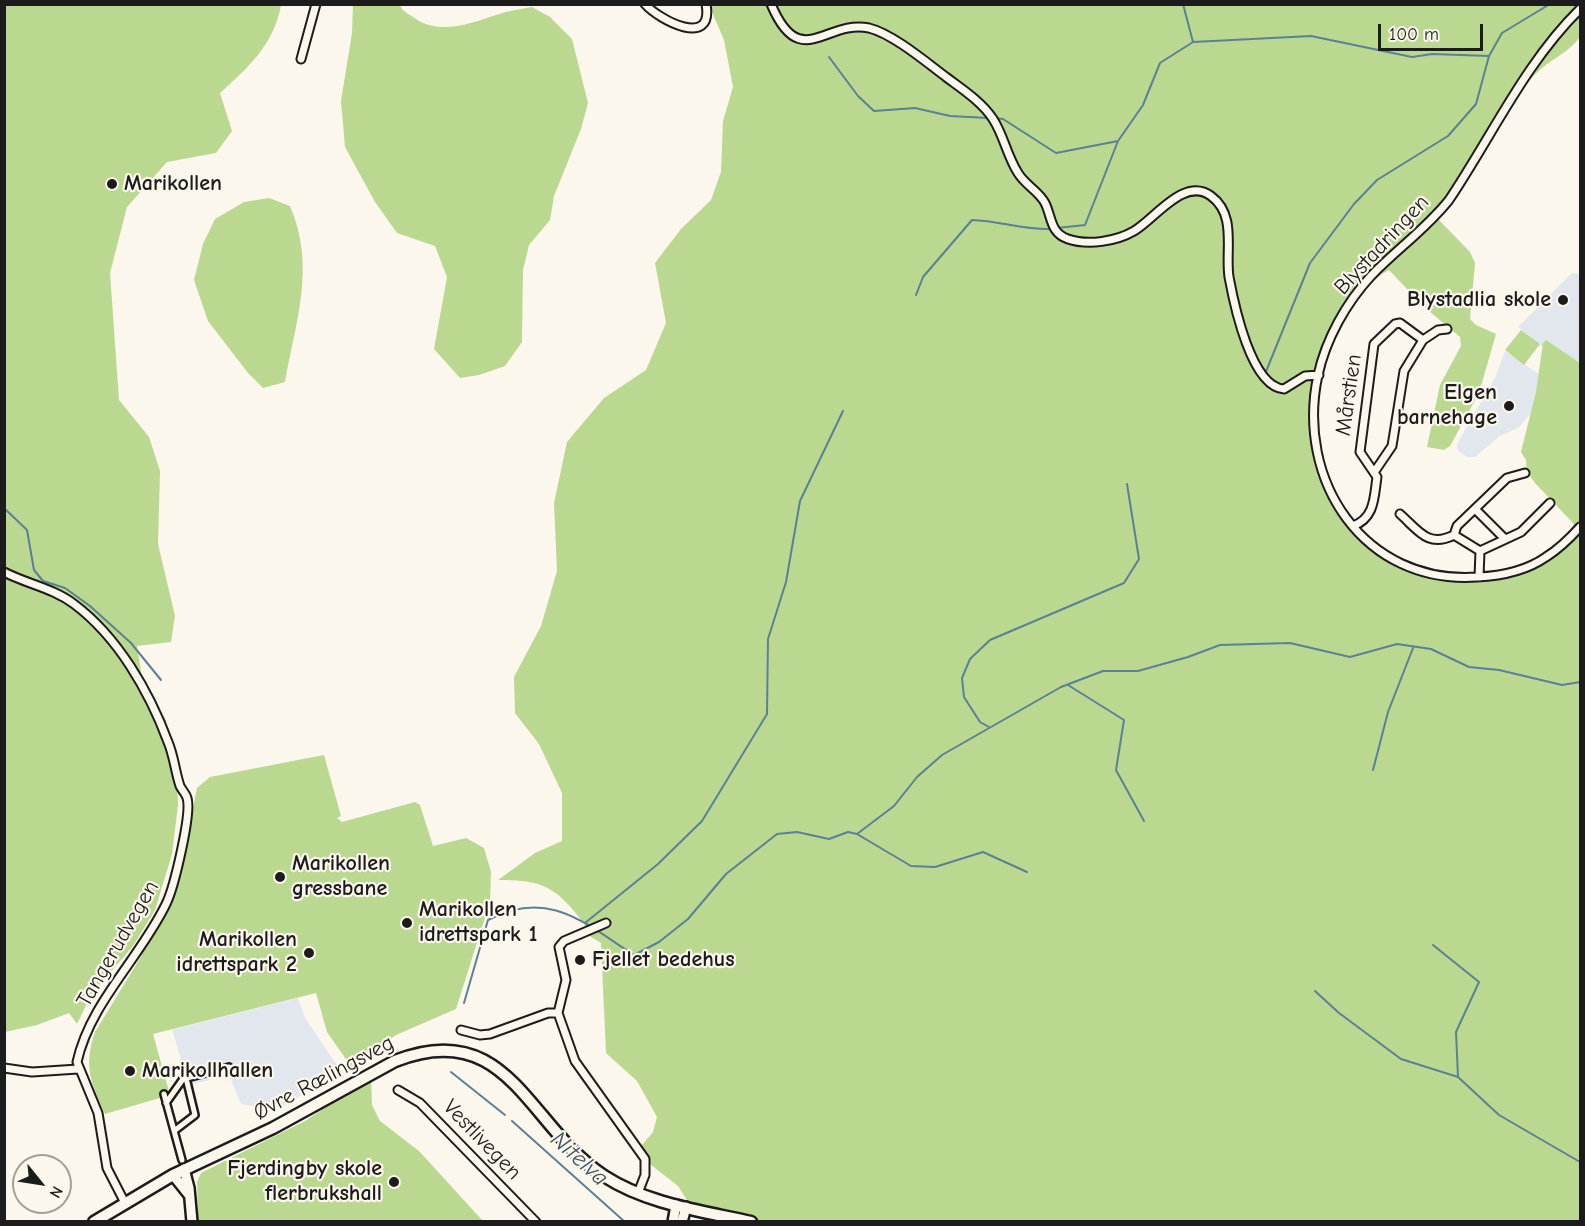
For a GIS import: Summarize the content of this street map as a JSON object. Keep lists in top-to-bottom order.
{
  "streets": {
    "main road": ["Øvre Rælingsveg"],
    "street": [
      "Blystadringen",
      "Mårstien",
      "Tangerudvegen",
      "Vestlivegen"
    ]
  },
  "water": ["Nitelva"],
  "places": [
    "Marikollen",
    "Blystadlia skole",
    "Elgen barnehage",
    "Marikollen gressbane",
    "Marikollen idrettspark 1",
    "Marikollen idrettspark 2",
    "Fjellet bedehus",
    "Marikollhallen",
    "Fjerdingby skole flerbrukshall"
  ],
  "scale_bar": "100 m",
  "north": "bottom right"
}
